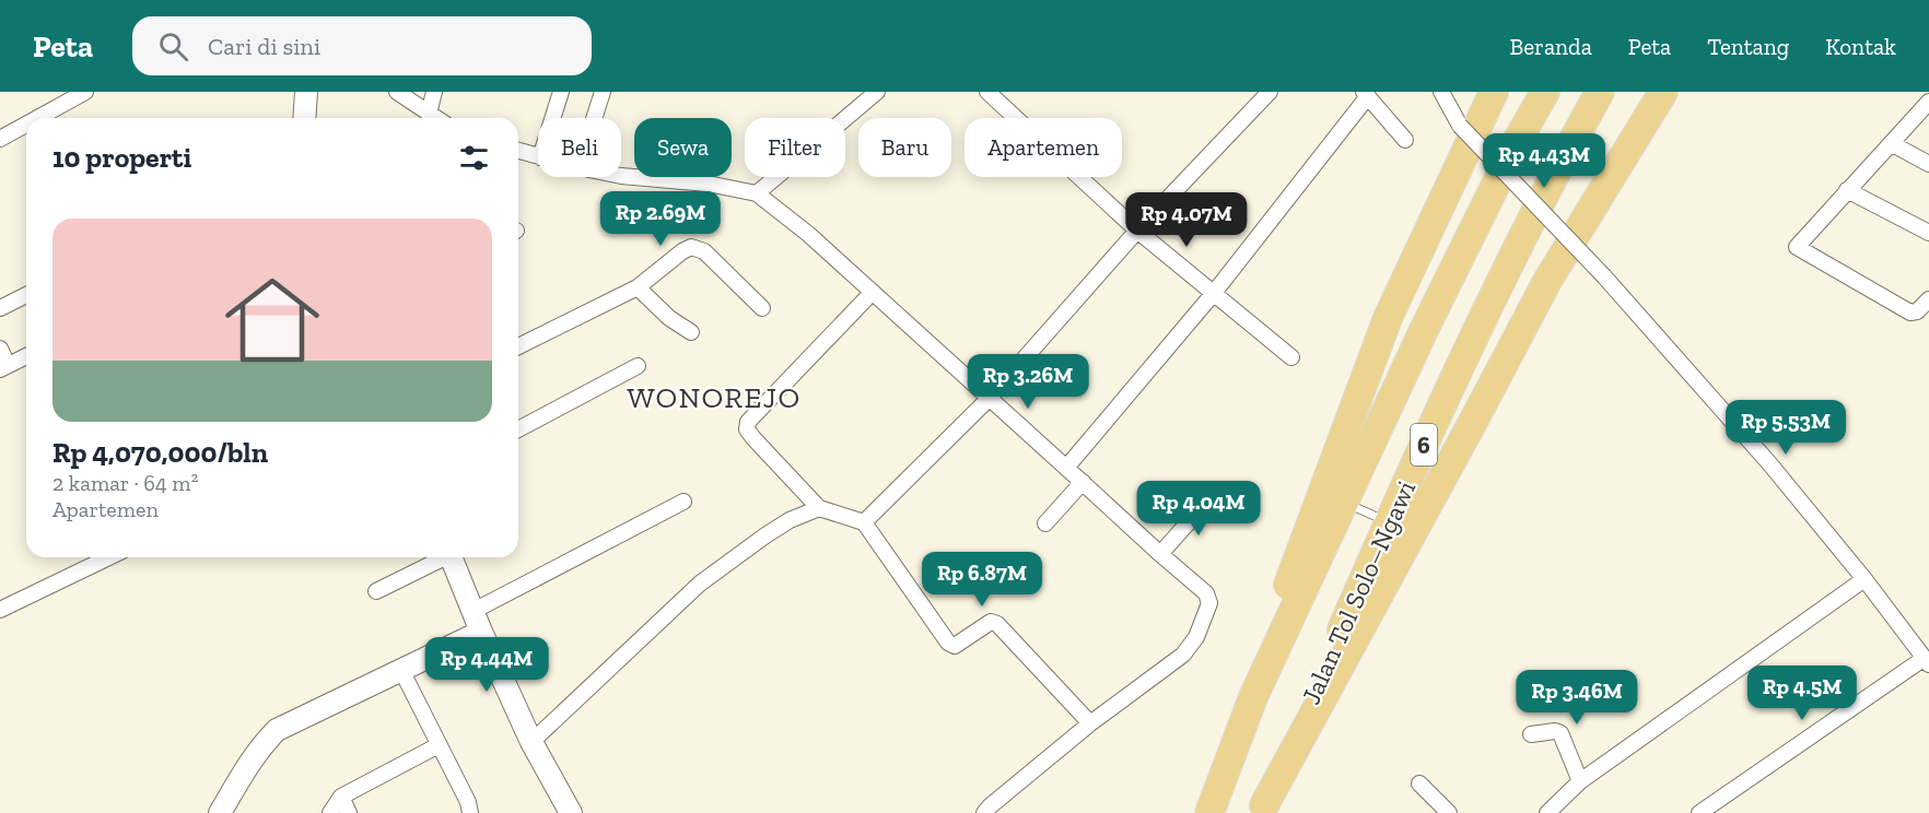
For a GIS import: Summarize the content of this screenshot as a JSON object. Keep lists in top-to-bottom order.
{
  "streets": {
    "highway": ["6", "Jalan Tol Solo–Ngawi"]
  },
  "districts": ["WONOREJO"],
  "page": {
    "header": "Peta",
    "search": "Cari di sini",
    "nav": [
      "Beranda",
      "Peta",
      "Tentang",
      "Kontak"
    ],
    "chip": [
      "Beli",
      "Sewa",
      "Filter",
      "Baru",
      "Apartemen"
    ],
    "heading": "10 properti",
    "price": [
      "Rp 4.43M",
      "Rp 2.69M",
      "Rp 4.07M",
      "Rp 3.26M",
      "Rp 5.53M",
      "Rp 4.04M",
      "Rp 6.87M",
      "Rp 4.44M",
      "Rp 4.5M",
      "Rp 3.46M"
    ],
    "list": [
      {
        "name": "Rp 4,070,000/bln",
        "note": "2 kamar · 64 m² · Apartemen"
      }
    ]
  }
}
